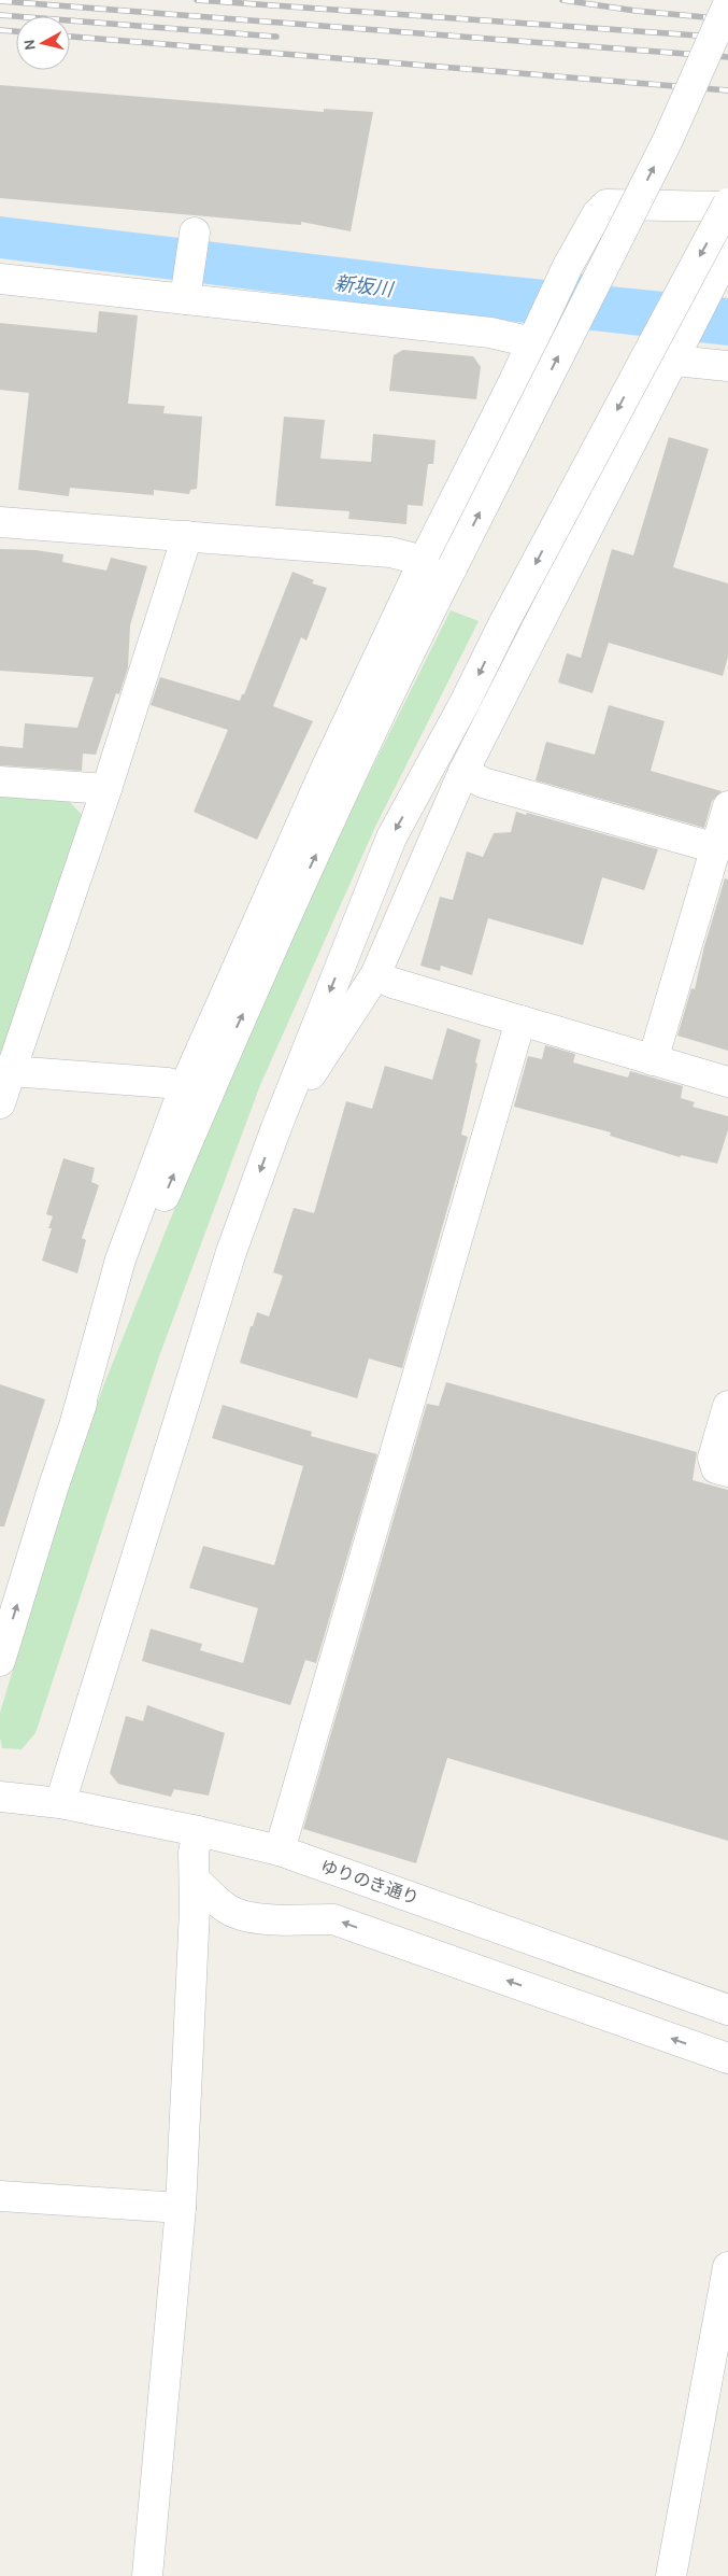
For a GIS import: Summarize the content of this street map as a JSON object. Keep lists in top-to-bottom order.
{
  "streets": {
    "street": ["ゆりのき通り"]
  },
  "water": ["新坂川"],
  "north": "left"
}
